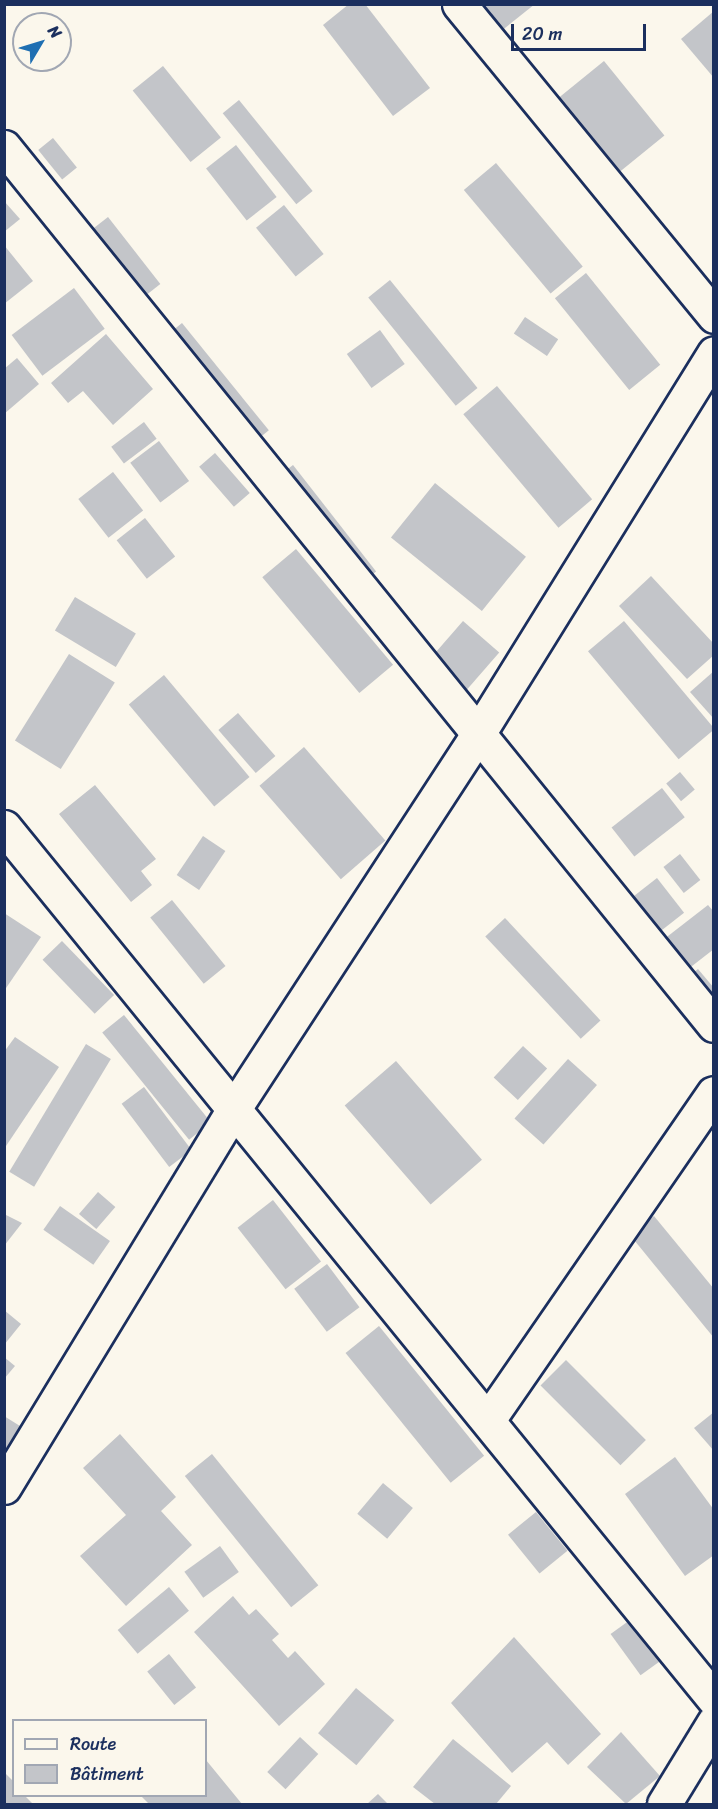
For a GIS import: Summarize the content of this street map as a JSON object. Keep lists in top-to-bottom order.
{
  "legend": ["Route", "Bâtiment"],
  "scale_bar": "20 m",
  "north": "top right"
}
